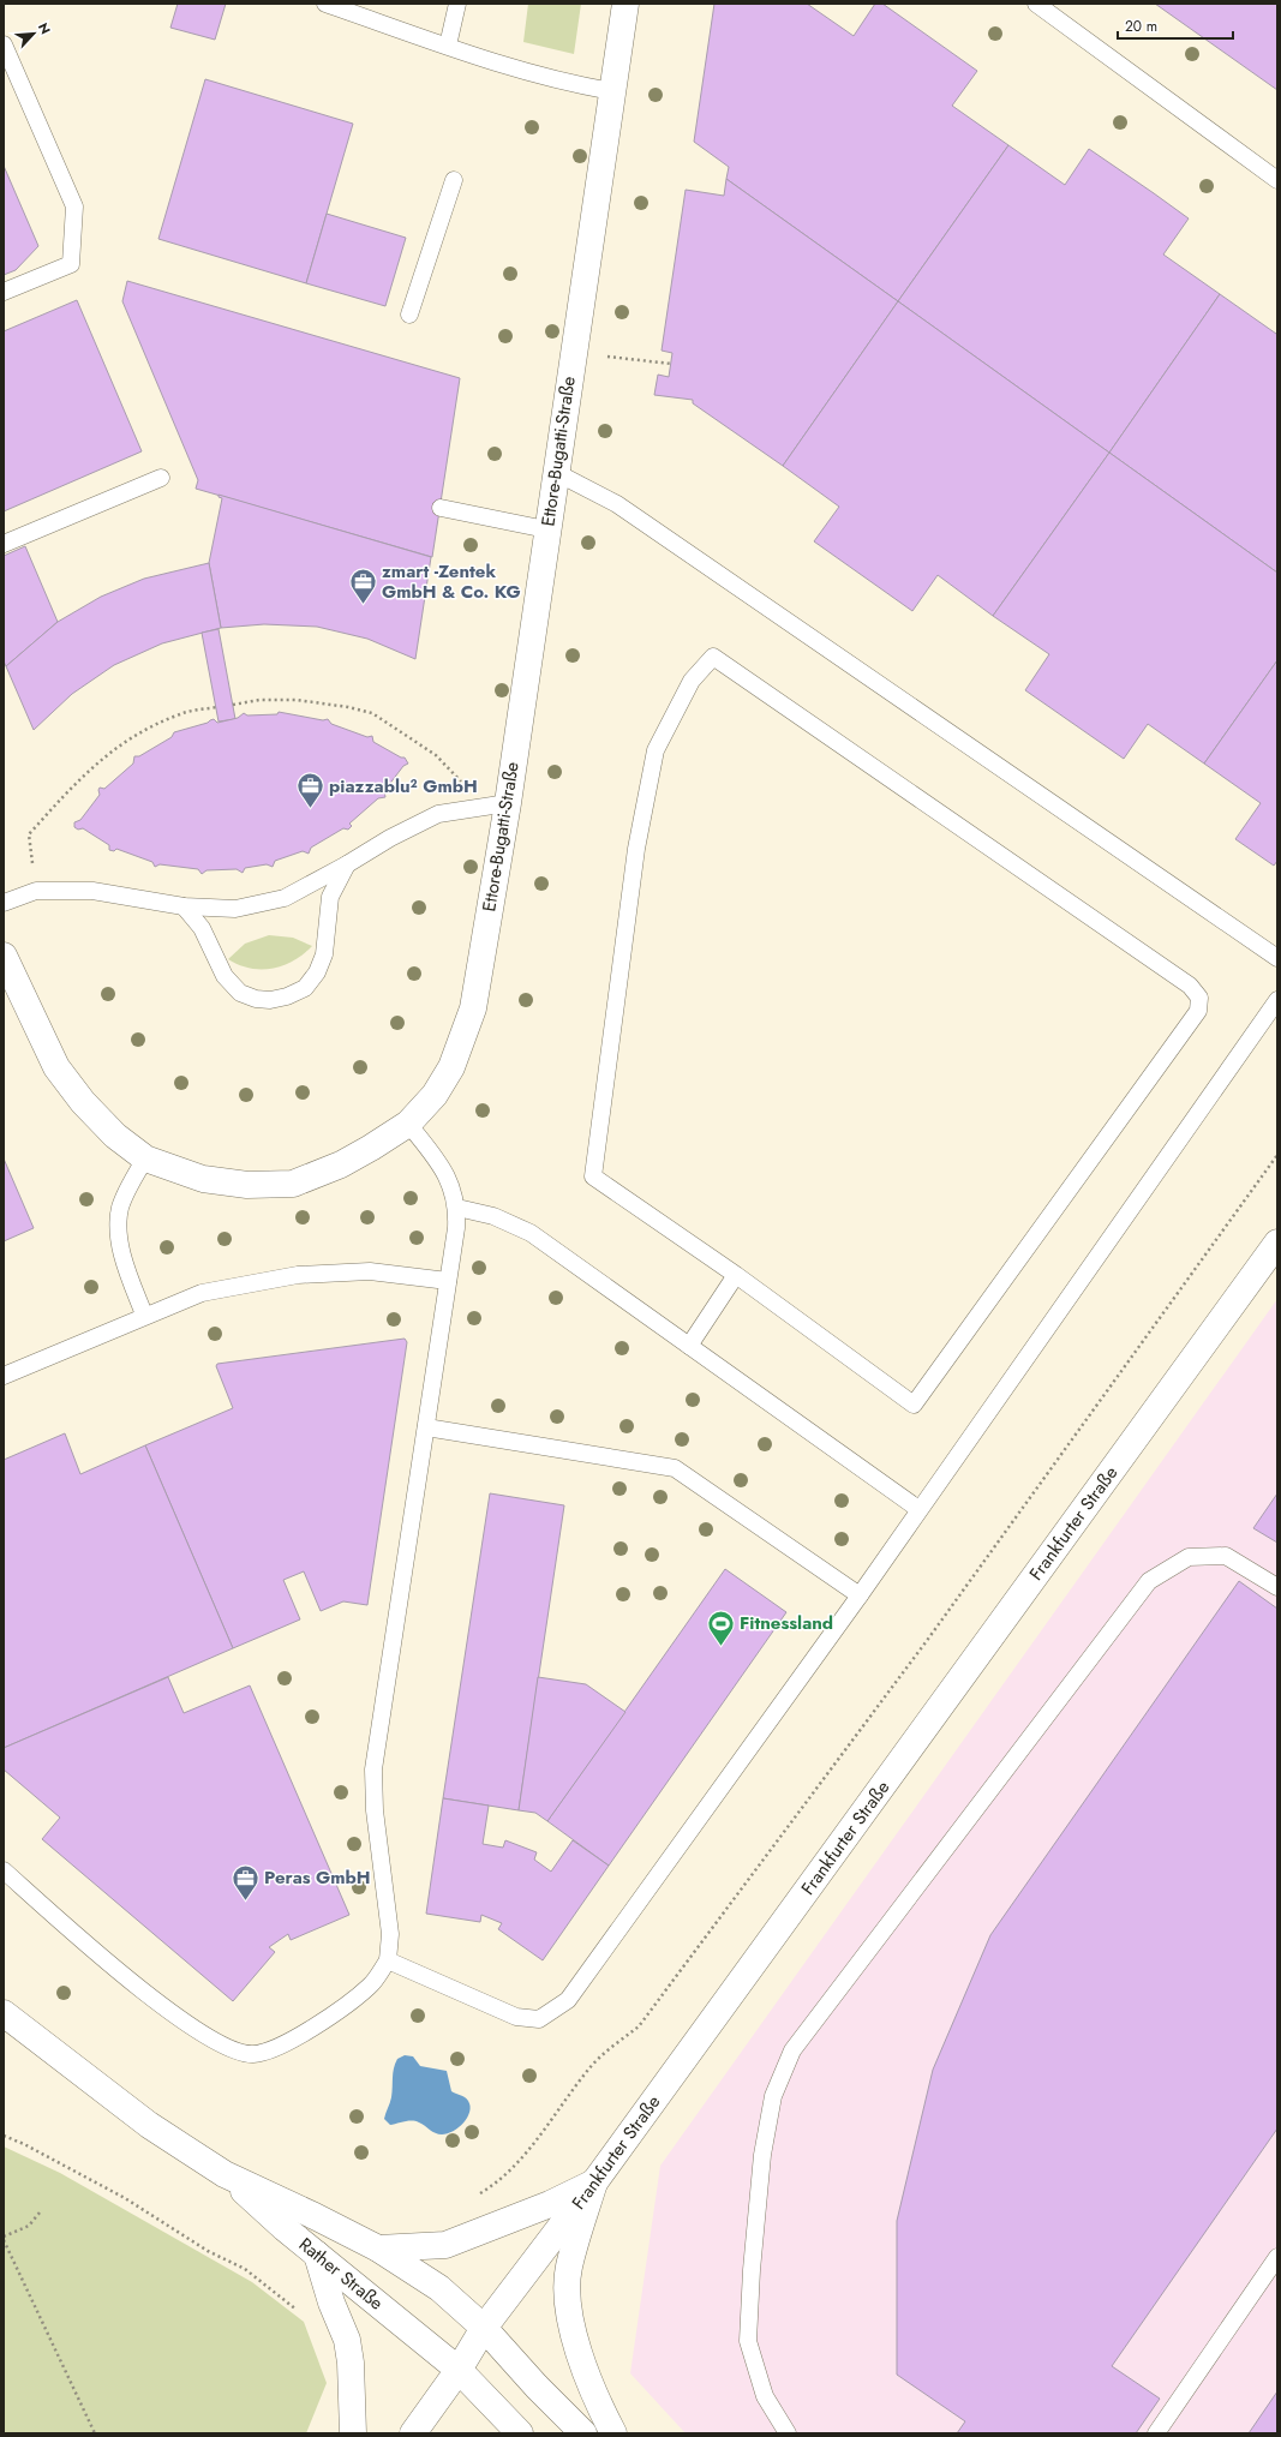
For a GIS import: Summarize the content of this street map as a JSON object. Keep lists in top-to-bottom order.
{
  "streets": {
    "main road": ["Ettore-Bugatti-Straße", "Frankfurter Straße", "Rather Straße"]
  },
  "crossings": [
    ["Frankfurter Straße", "Rather Straße"]
  ],
  "places": {
    "office": ["zmart -Zentek GmbH & Co. KG", "piazzablu² GmbH", "Peras GmbH"],
    "sports": ["Fitnessland"]
  },
  "scale_bar": "20 m",
  "north": "top right"
}
